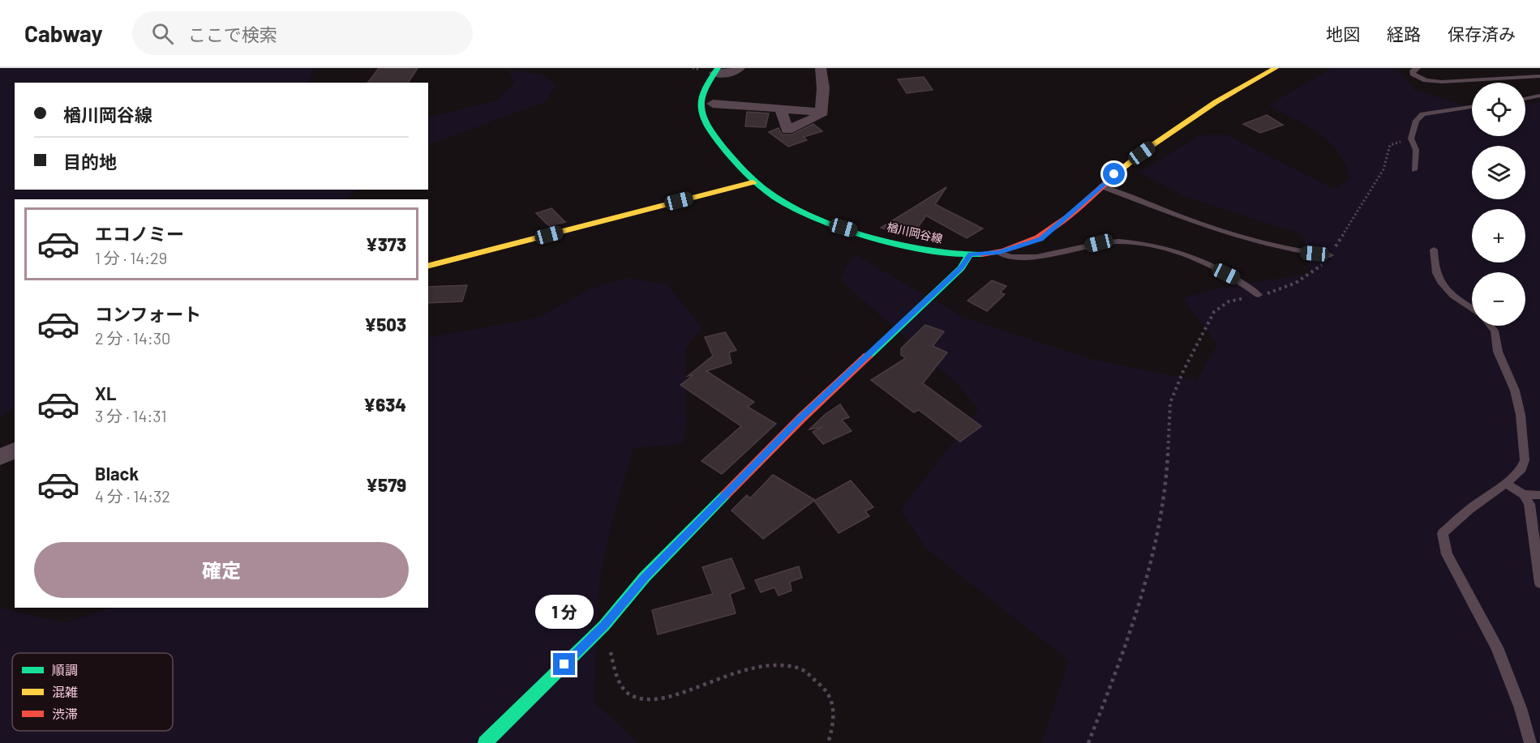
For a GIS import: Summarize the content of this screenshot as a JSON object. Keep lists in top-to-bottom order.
{
  "streets": {
    "main road": ["楢川岡谷線"]
  },
  "legend": ["順調", "混雑", "渋滞"],
  "page": {
    "header": "Cabway",
    "search": "ここで検索",
    "nav": ["地図", "経路", "保存済み"],
    "map_buttons": ["+", "−"],
    "banner": ["楢川岡谷線", "目的地"],
    "list": [
      {
        "name": "エコノミー",
        "note": "1 分 · 14:29",
        "value": "¥373"
      },
      {
        "name": "コンフォート",
        "note": "2 分 · 14:30",
        "value": "¥503"
      },
      {
        "name": "XL",
        "note": "3 分 · 14:31",
        "value": "¥634"
      },
      {
        "name": "Black",
        "note": "4 分 · 14:32",
        "value": "¥579"
      }
    ],
    "buttons": "確定",
    "bubble": "1 分"
  }
}
